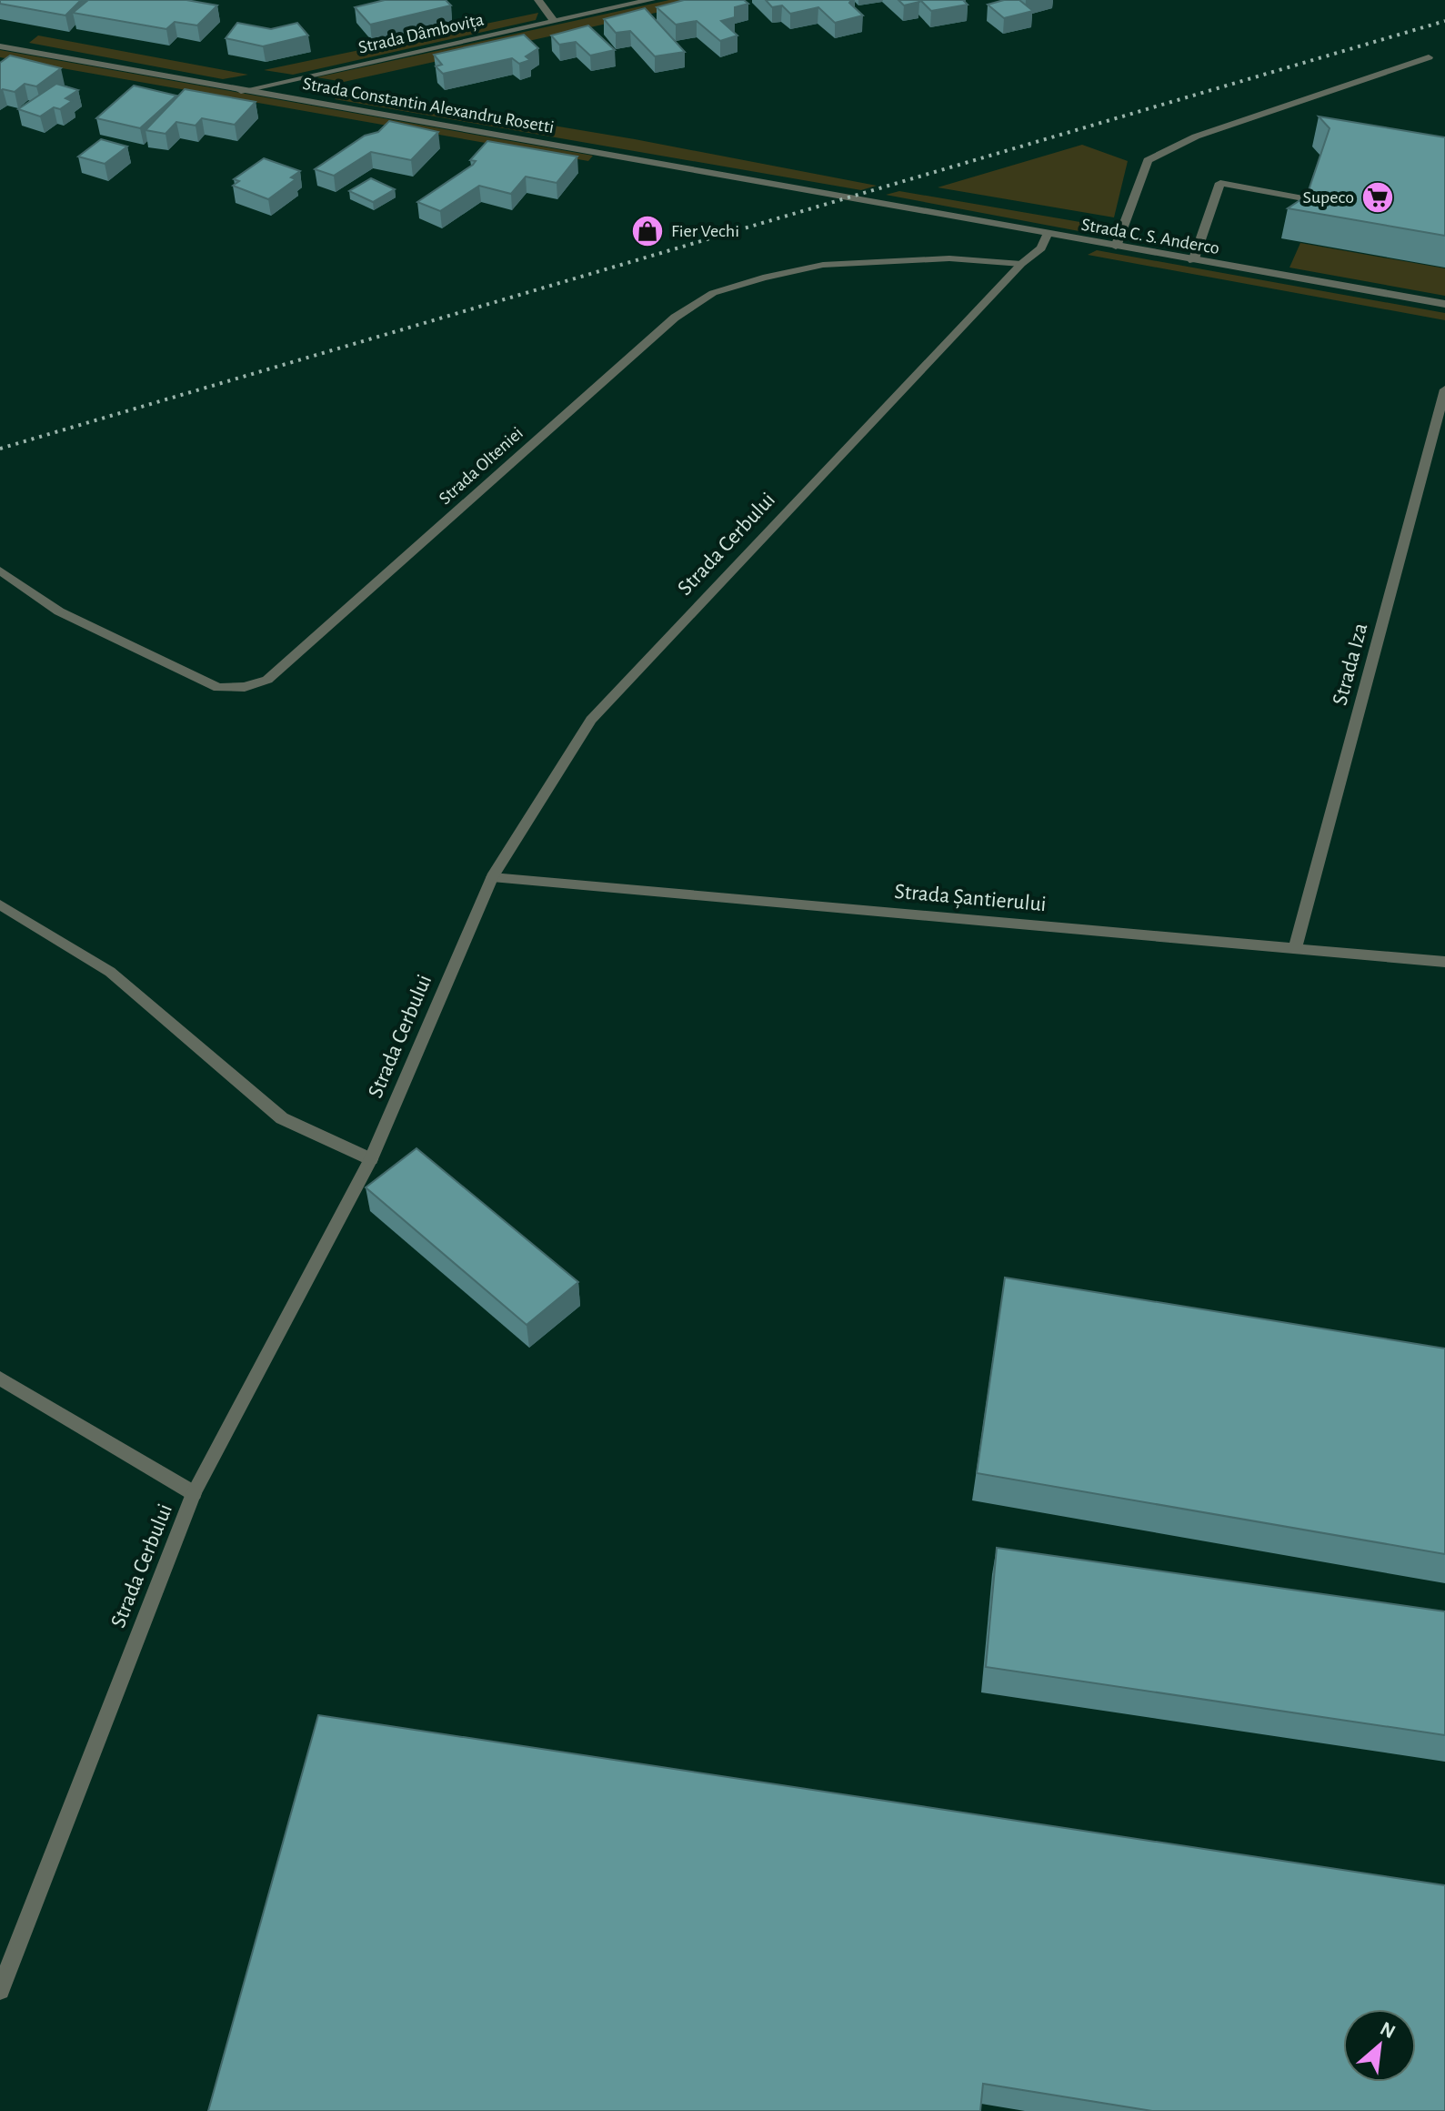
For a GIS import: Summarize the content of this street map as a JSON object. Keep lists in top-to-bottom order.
{
  "streets": {
    "street": [
      "Strada Dâmbovița",
      "Strada Constantin Alexandru Rosetti",
      "Strada C. S. Anderco",
      "Strada Olteniei",
      "Strada Cerbului",
      "Strada Iza",
      "Strada Șantierului"
    ]
  },
  "crossings": [
    ["Strada Dâmbovița", "Strada Constantin Alexandru Rosetti"],
    ["Strada Constantin Alexandru Rosetti", "Strada C. S. Anderco"],
    ["Strada C. S. Anderco", "Strada Cerbului"],
    ["Strada Olteniei", "Strada Cerbului"],
    ["Strada Cerbului", "Strada Șantierului"],
    ["Strada Iza", "Strada Șantierului"]
  ],
  "places": {
    "supermarket": ["Supeco"],
    "shop": ["Fier Vechi"]
  },
  "north": "top right"
}
